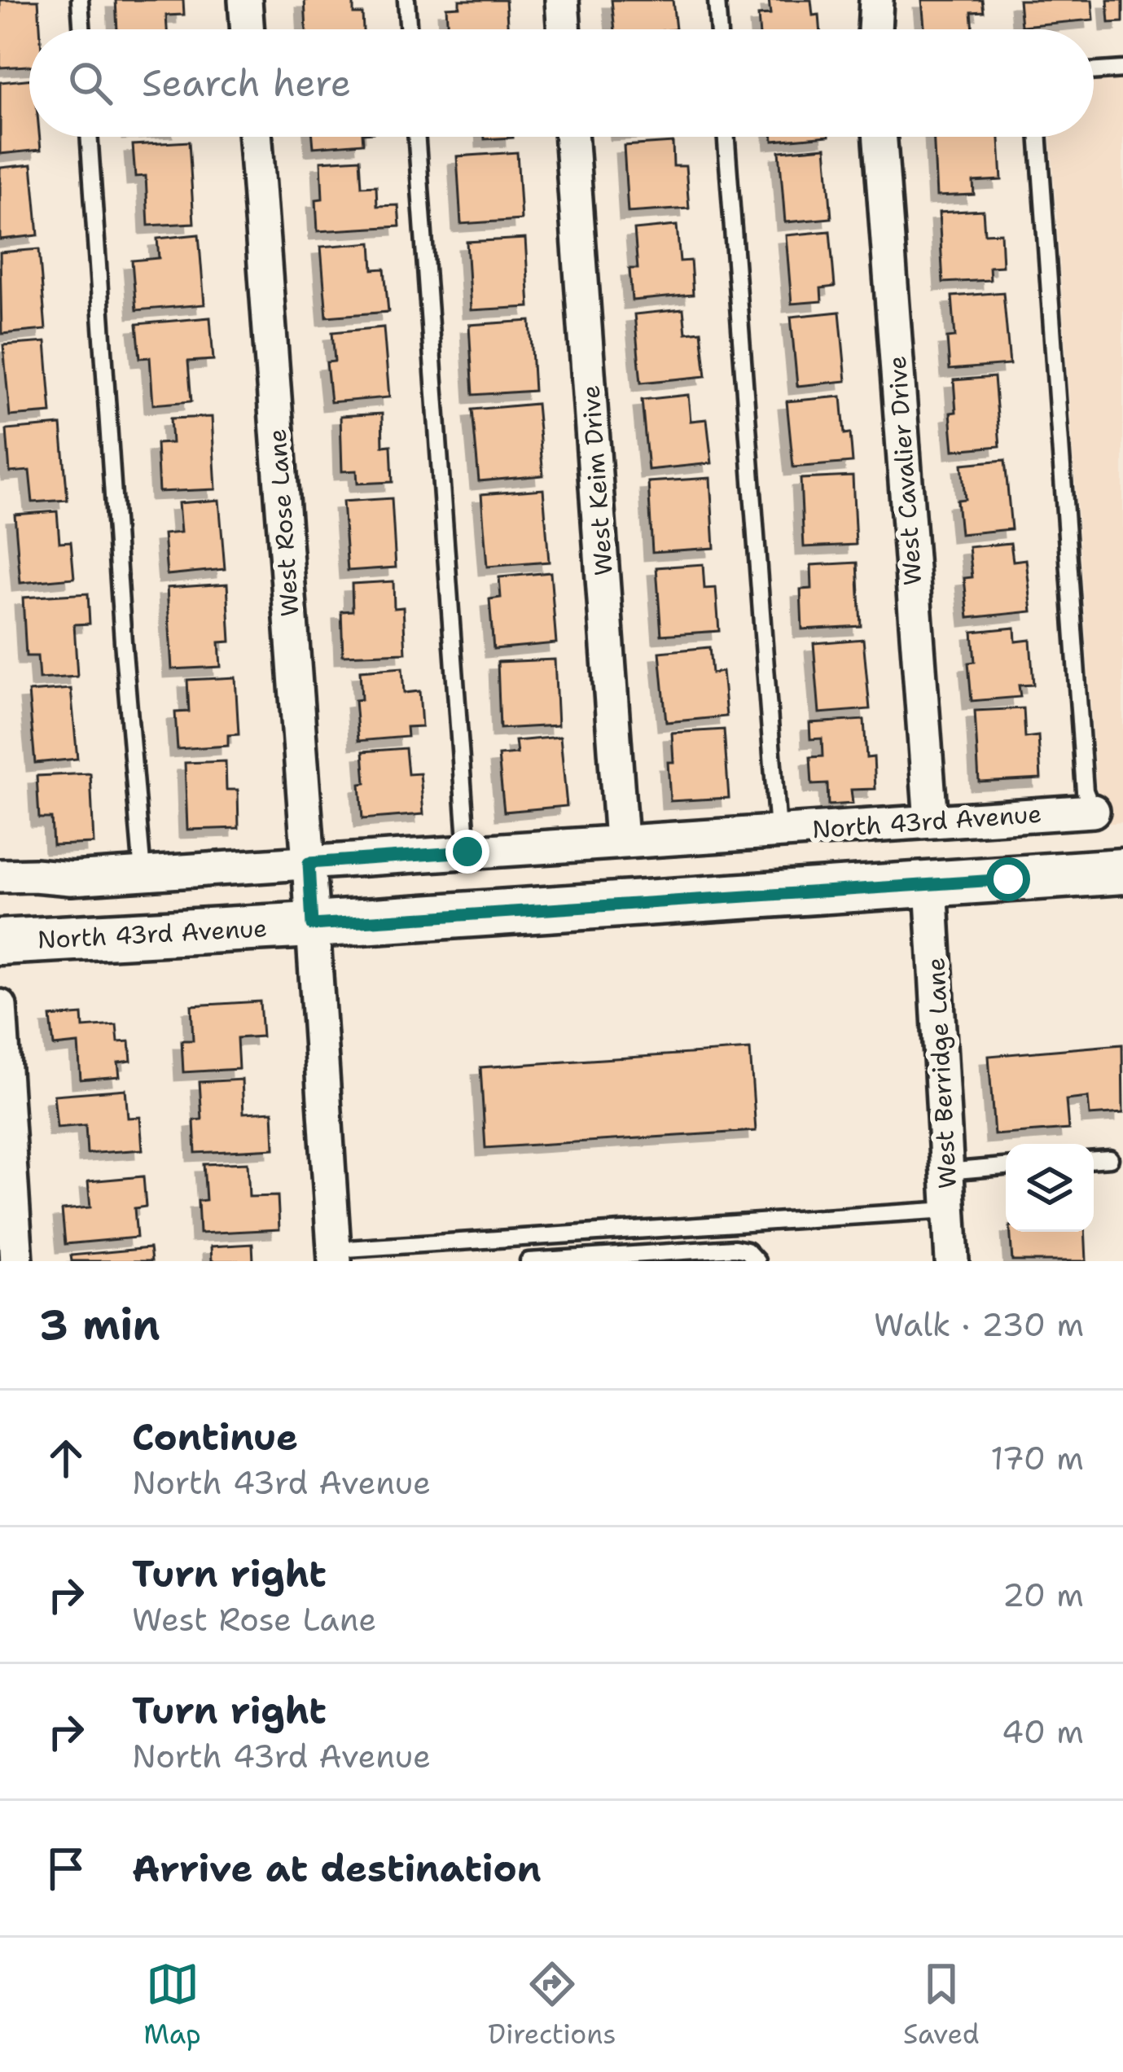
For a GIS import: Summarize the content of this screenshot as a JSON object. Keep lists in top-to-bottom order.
{
  "streets": {
    "main road": ["North 43rd Avenue"],
    "street": [
      "West Cavalier Drive",
      "West Keim Drive",
      "West Rose Lane",
      "West Berridge Lane"
    ]
  },
  "crossings": [
    ["West Cavalier Drive", "North 43rd Avenue"],
    ["West Keim Drive", "North 43rd Avenue"],
    ["West Rose Lane", "North 43rd Avenue"],
    ["North 43rd Avenue", "West Berridge Lane"]
  ],
  "page": {
    "search": "Search here",
    "heading": ["3 min", "Walk · 230 m"],
    "list": [
      ["Continue", "North 43rd Avenue", "170 m"],
      ["Turn right", "West Rose Lane", "20 m"],
      ["Turn right", "North 43rd Avenue", "40 m"],
      "Arrive at destination"
    ],
    "nav": ["Map", "Directions", "Saved"]
  }
}
